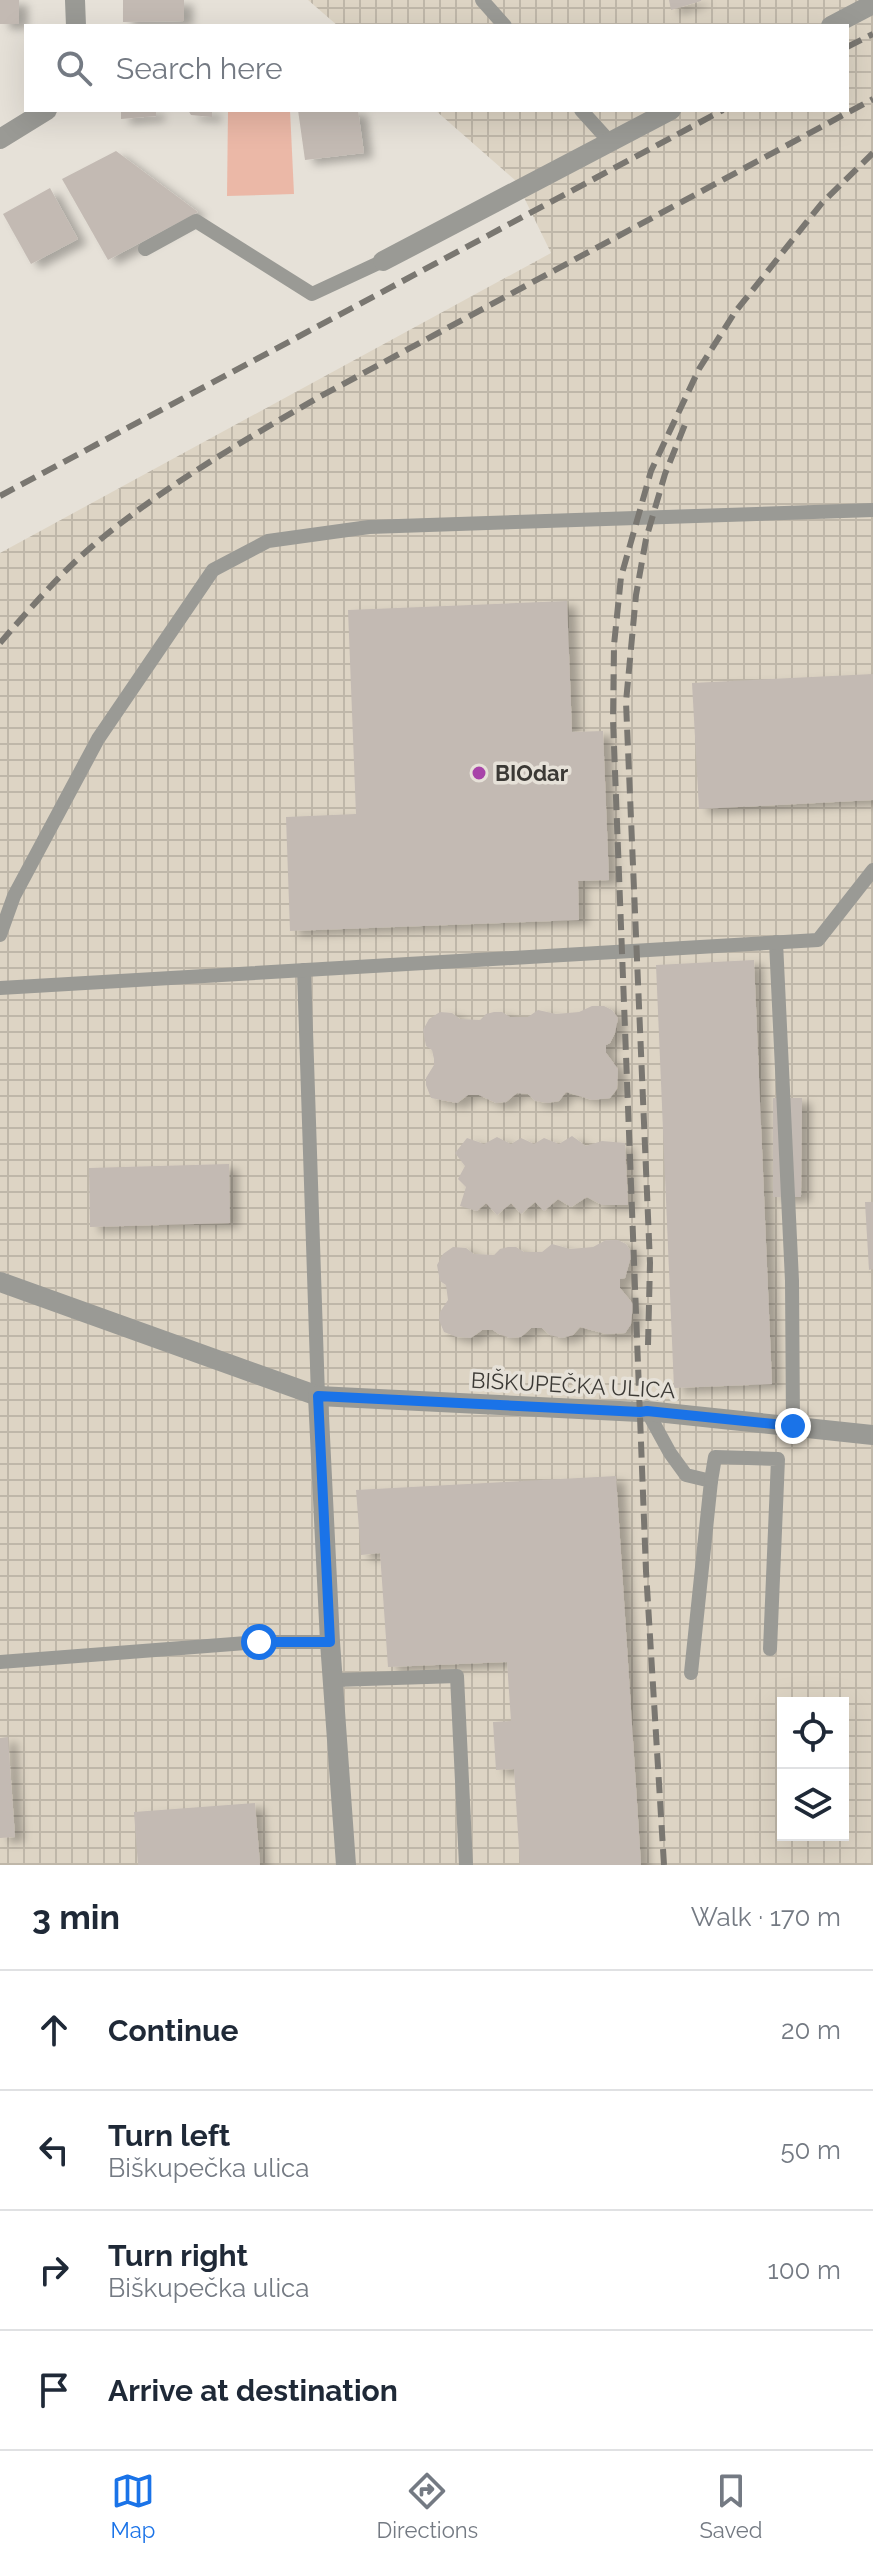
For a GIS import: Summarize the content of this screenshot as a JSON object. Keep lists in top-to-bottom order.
{
  "streets": {
    "street": ["BIŠKUPEČKA ULICA"]
  },
  "places": ["BIOdar"],
  "page": {
    "search": "Search here",
    "heading": ["3 min", "Walk · 170 m"],
    "list": [
      ["Continue", "20 m"],
      ["Turn left", "Biškupečka ulica", "50 m"],
      ["Turn right", "Biškupečka ulica", "100 m"],
      "Arrive at destination"
    ],
    "nav": ["Map", "Directions", "Saved"]
  }
}
